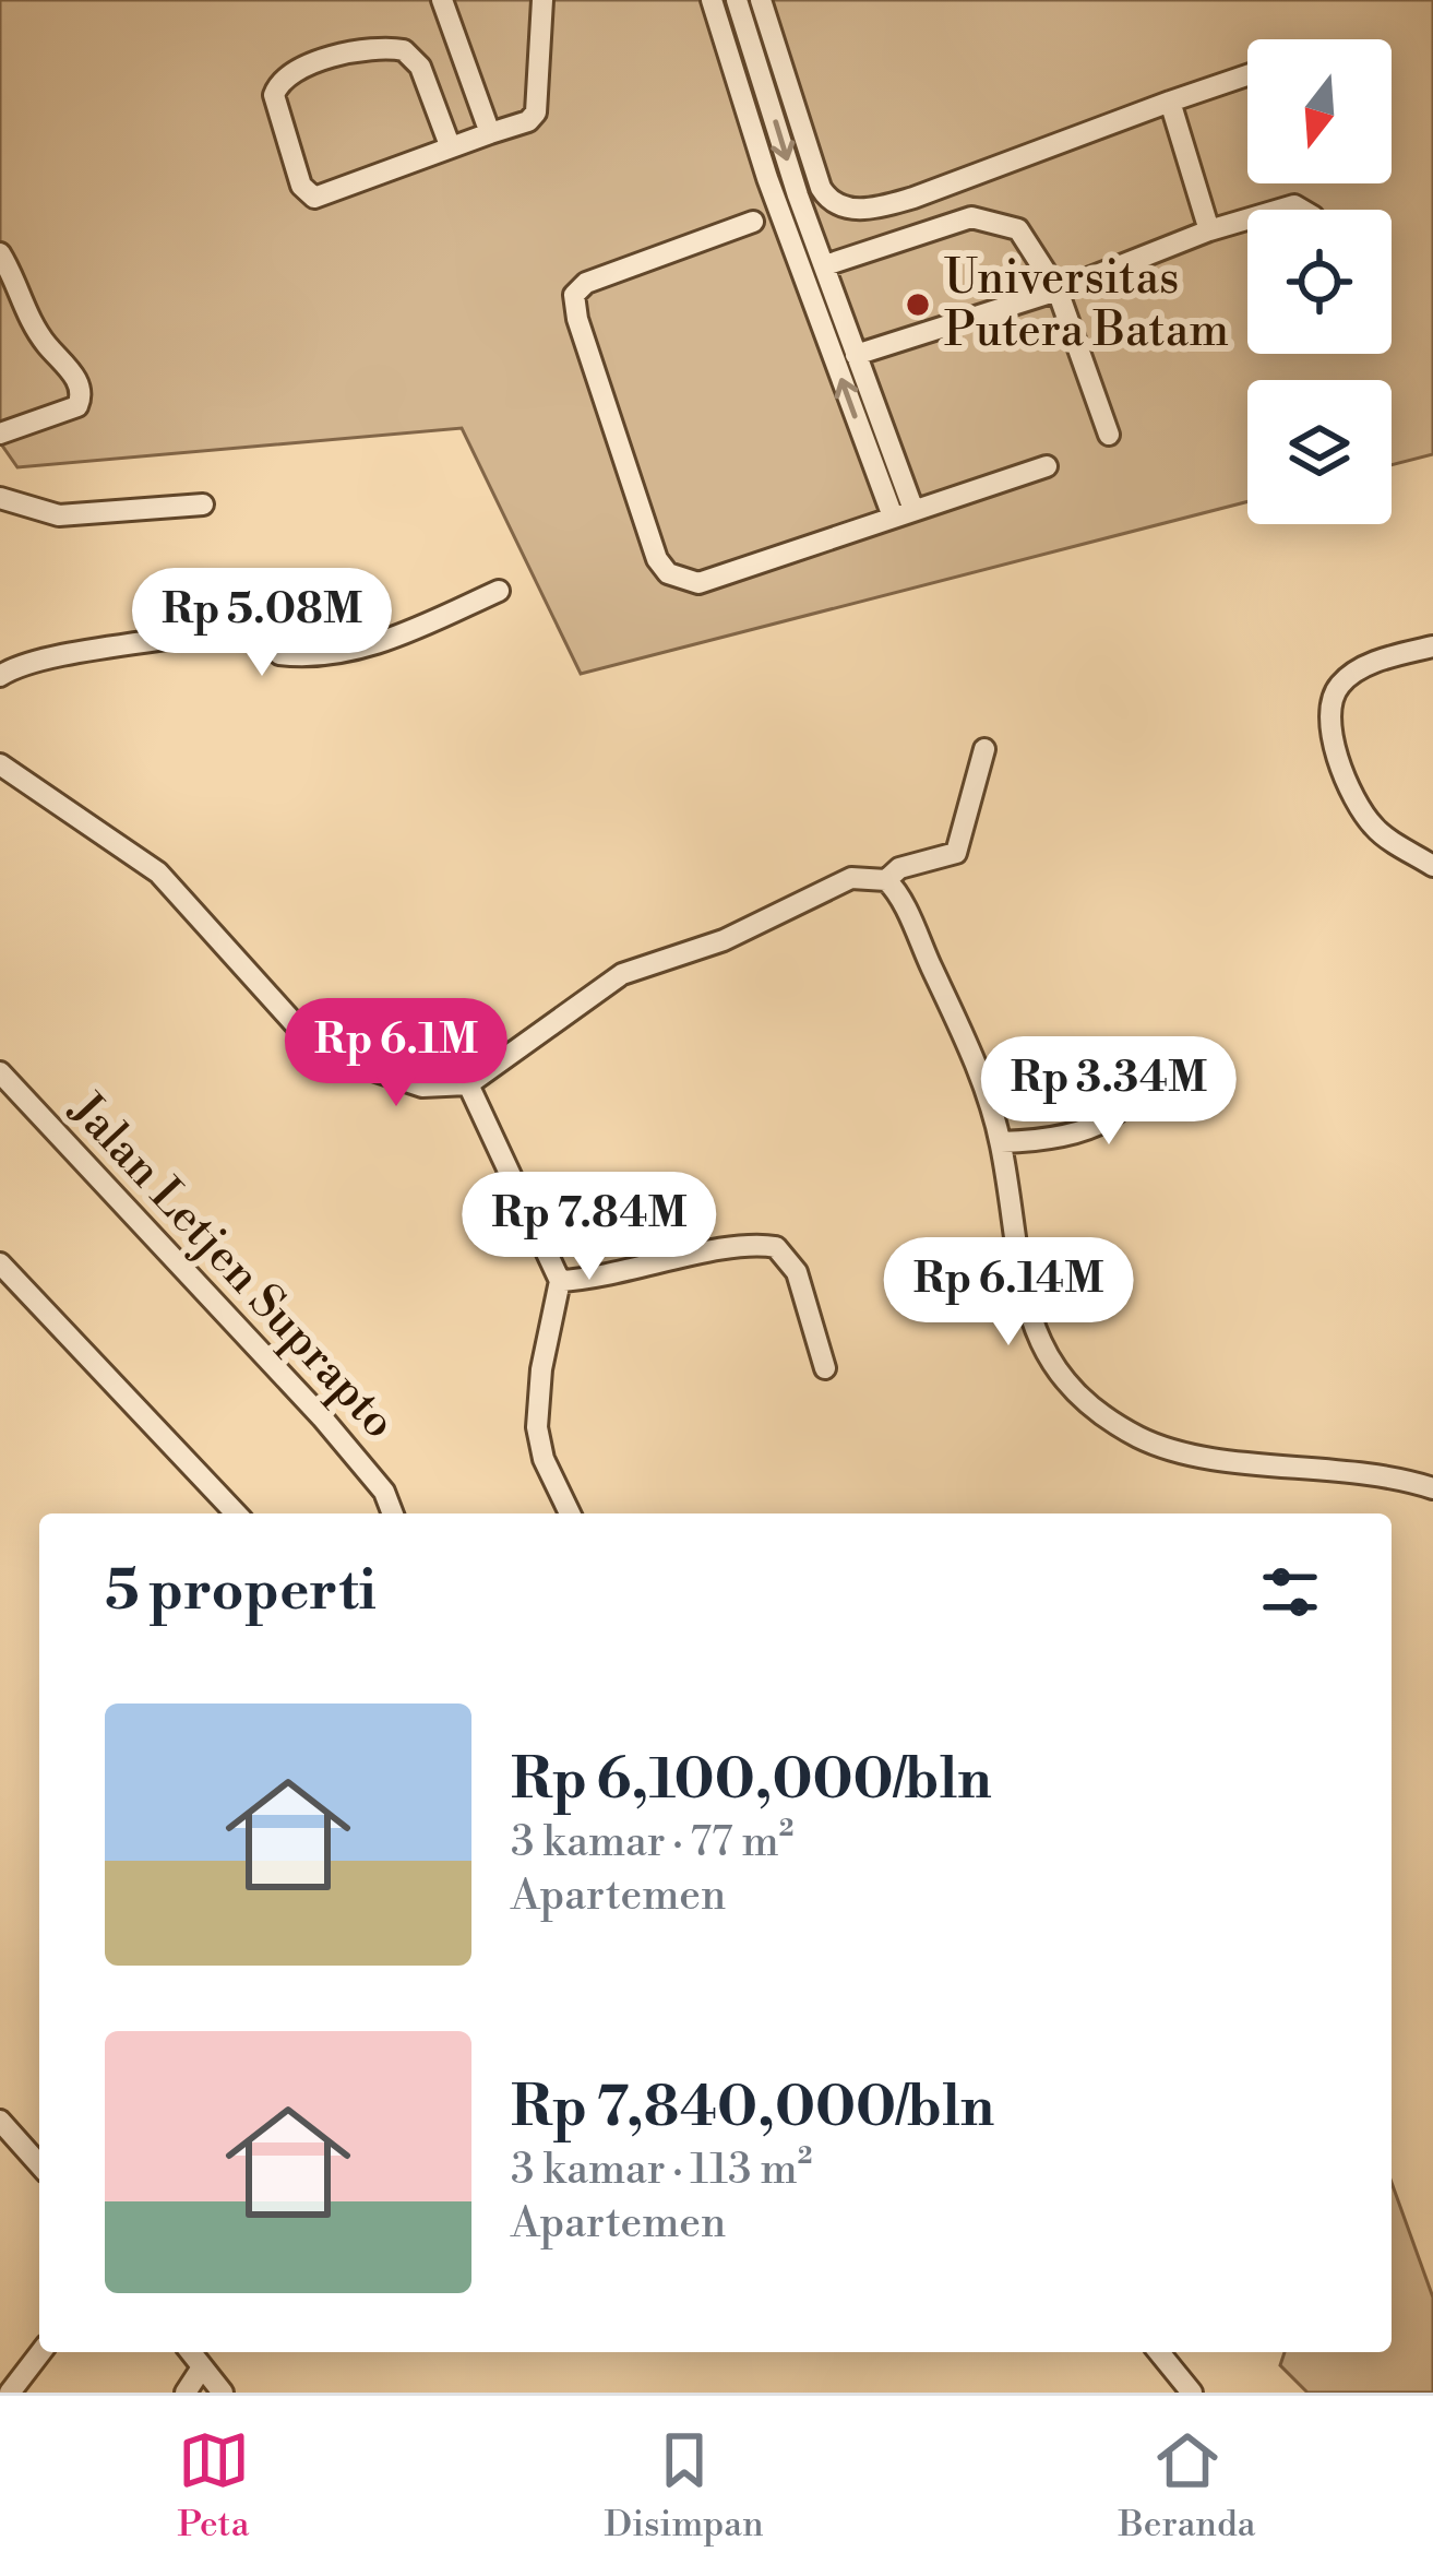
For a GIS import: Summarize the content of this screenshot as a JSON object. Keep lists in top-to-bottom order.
{
  "streets": {
    "street": ["Jalan Letjen Suprapto"]
  },
  "places": ["Universitas Putera Batam"],
  "north": "bottom",
  "page": {
    "price": [
      "Rp 5.08M",
      "Rp 6.1M",
      "Rp 3.34M",
      "Rp 7.84M",
      "Rp 6.14M"
    ],
    "heading": "5 properti",
    "list": [
      {
        "name": "Rp 6,100,000/bln",
        "note": "3 kamar · 77 m² · Apartemen"
      },
      {
        "name": "Rp 7,840,000/bln",
        "note": "3 kamar · 113 m² · Apartemen"
      }
    ],
    "tabs": ["Peta", "Disimpan", "Beranda"]
  }
}
